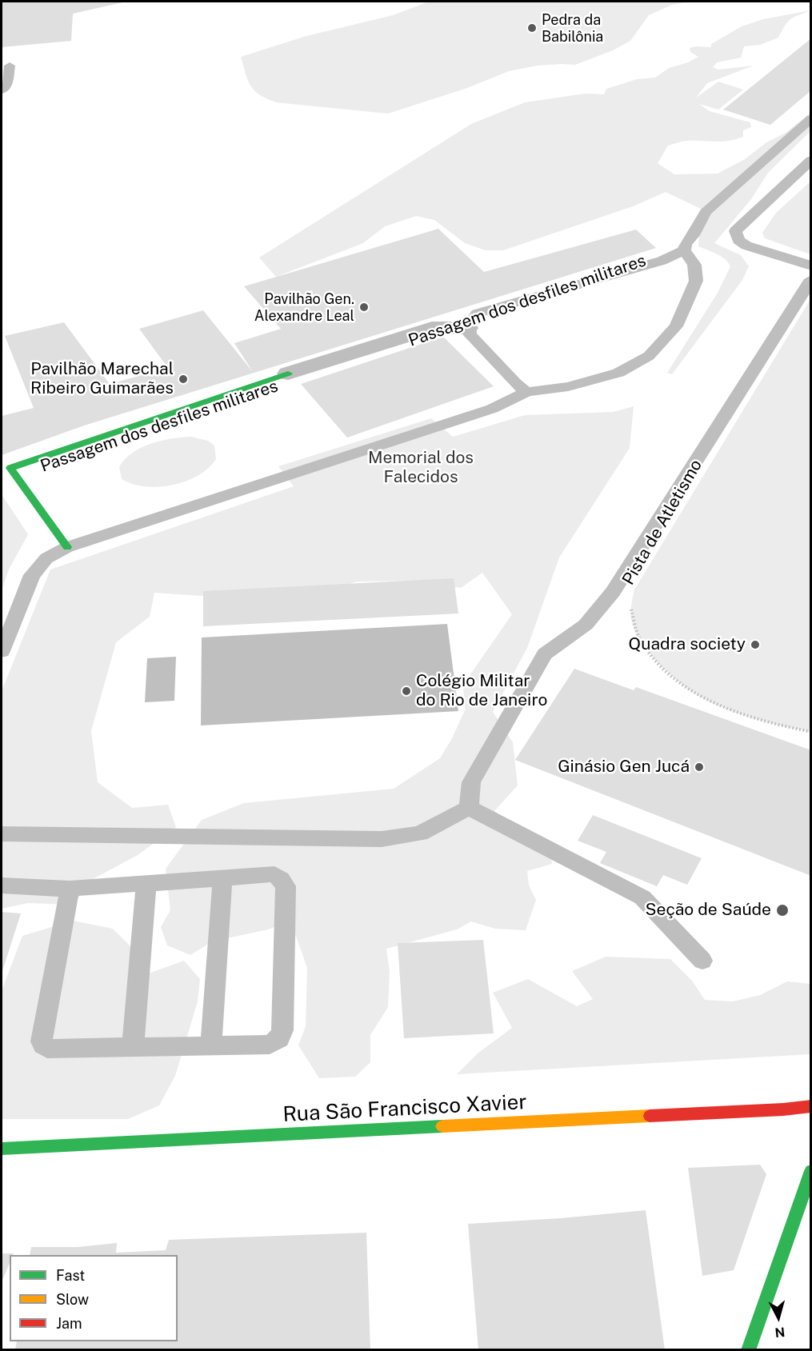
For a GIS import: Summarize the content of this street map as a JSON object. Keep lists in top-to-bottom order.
{
  "streets": {
    "street": ["Rua São Francisco Xavier"],
    "path": ["Pista de Atletismo"]
  },
  "parks": ["Memorial dos Falecidos"],
  "places": [
    "Pedra da Babilônia",
    "Pavilhão Gen. Alexandre Leal",
    "Pavilhão Marechal Ribeiro Guimarães",
    "Quadra society",
    "Colégio Militar do Rio de Janeiro",
    "Ginásio Gen Jucá",
    "Seção de Saúde"
  ],
  "legend": ["Fast", "Slow", "Jam"],
  "north": "bottom"
}
